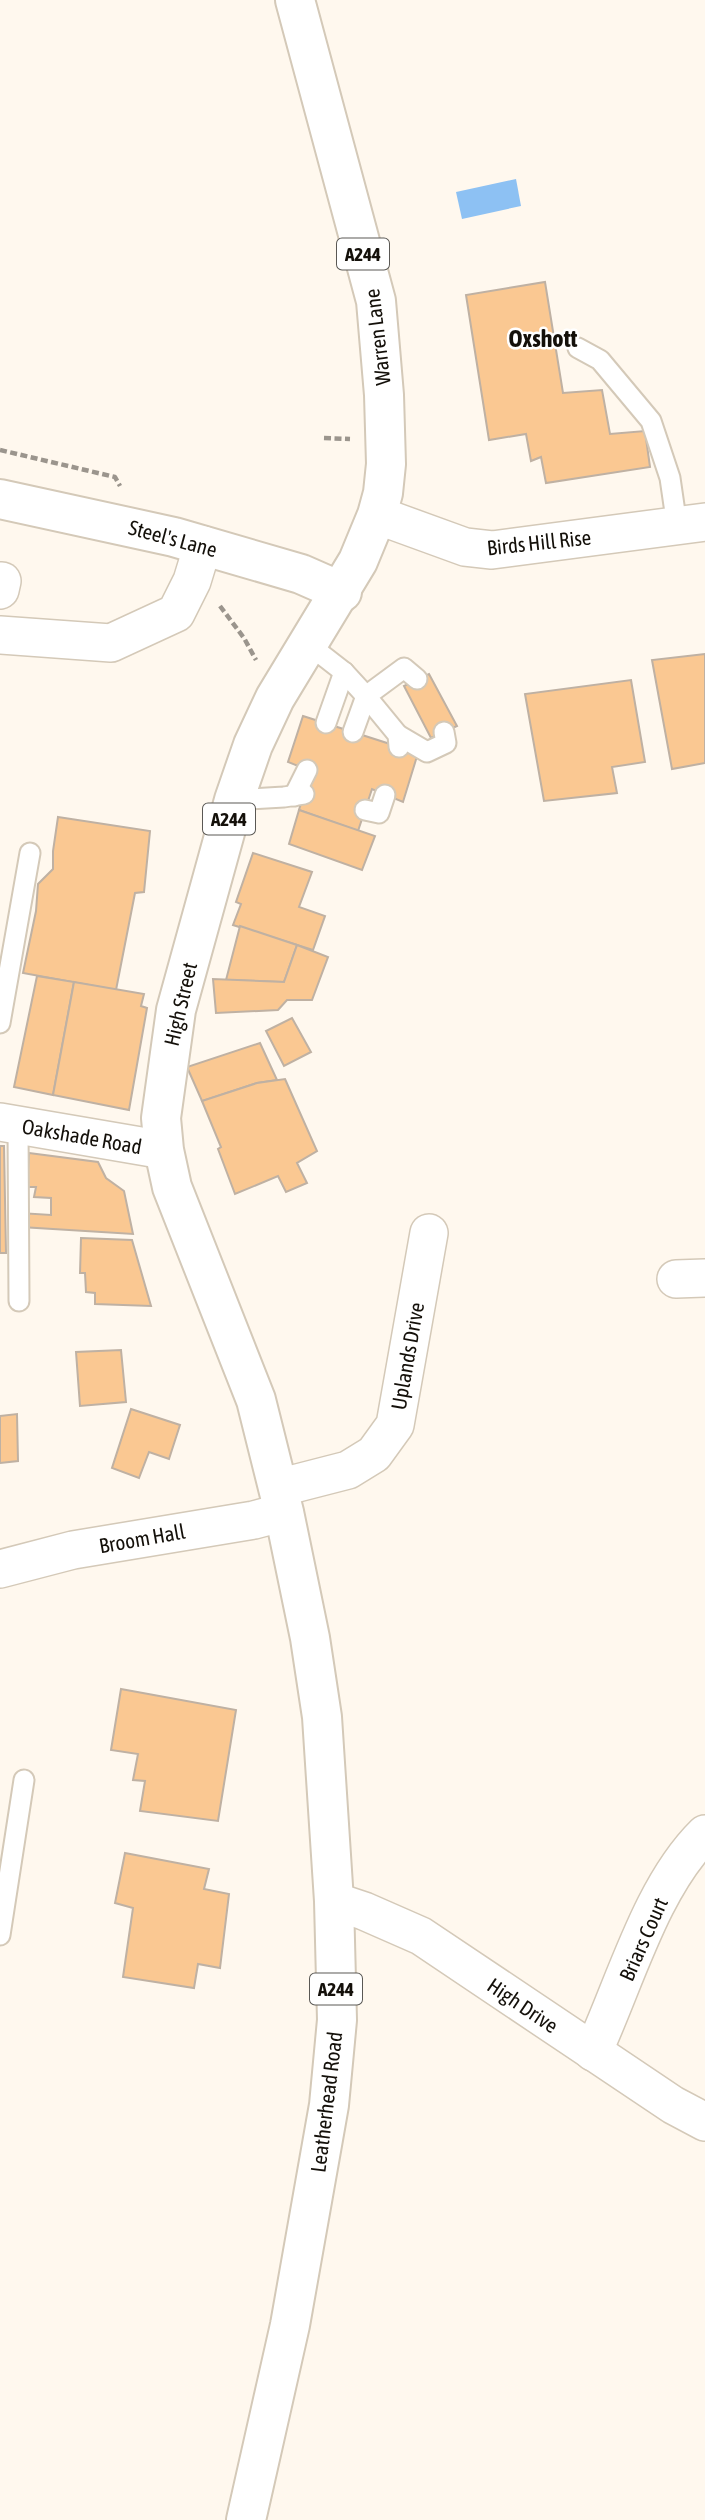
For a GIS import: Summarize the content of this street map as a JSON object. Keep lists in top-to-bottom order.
{
  "streets": {
    "main road": [
      "A244",
      "Warren Lane",
      "Steel's Lane",
      "High Street",
      "Leatherhead Road"
    ],
    "street": [
      "Birds Hill Rise",
      "Oakshade Road",
      "Uplands Drive",
      "Broom Hall",
      "Briars Court",
      "High Drive"
    ]
  },
  "crossings": [
    ["Warren Lane", "Birds Hill Rise"],
    ["Warren Lane", "High Street"],
    ["Steel's Lane", "High Street"],
    ["Birds Hill Rise", "High Street"],
    ["High Street", "Oakshade Road"],
    ["High Street", "Uplands Drive"],
    ["High Street", "Broom Hall"],
    ["High Street", "Leatherhead Road"],
    ["Uplands Drive", "Broom Hall"],
    ["Uplands Drive", "Leatherhead Road"],
    ["Broom Hall", "Leatherhead Road"],
    ["Briars Court", "High Drive"],
    ["High Drive", "Leatherhead Road"]
  ],
  "districts": ["Oxshott"]
}
